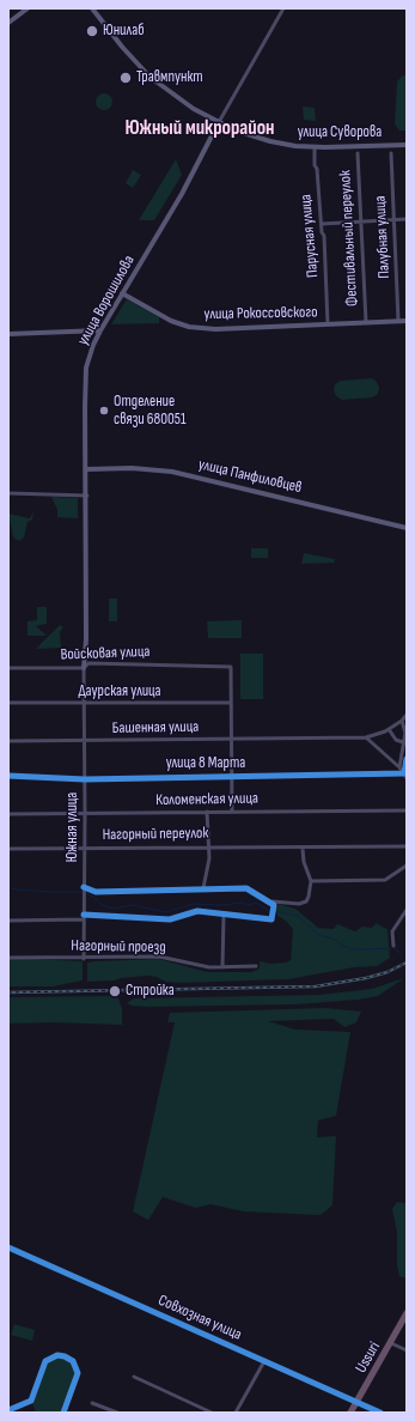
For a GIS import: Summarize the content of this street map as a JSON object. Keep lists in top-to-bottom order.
{
  "streets": {
    "highway": ["Ussuri"],
    "main road": [
      "улица Суворова",
      "улица Ворошилова",
      "улица Рокоссовского",
      "улица Панфиловцев"
    ],
    "street": [
      "Парусная улица",
      "Палубная улица",
      "Фестивальный переулок",
      "Войсковая улица",
      "Даурская улица",
      "Башенная улица",
      "улица 8 Марта",
      "Коломенская улица",
      "Южная улица",
      "Нагорный переулок",
      "Нагорный проезд",
      "Совхозная улица"
    ]
  },
  "crossings": [
    ["улица Суворова", "Парусная улица"],
    ["улица Суворова", "улица Ворошилова"],
    ["Парусная улица", "улица Рокоссовского"],
    ["Палубная улица", "улица Рокоссовского"],
    ["Фестивальный переулок", "улица Рокоссовского"],
    ["улица Ворошилова", "улица Рокоссовского"],
    ["улица Ворошилова", "улица Панфиловцев"],
    ["улица Ворошилова", "Войсковая улица"],
    ["улица Ворошилова", "Южная улица"],
    ["Войсковая улица", "Даурская улица"],
    ["Войсковая улица", "Южная улица"],
    ["Даурская улица", "Южная улица"],
    ["Башенная улица", "Южная улица"],
    ["улица 8 Марта", "Южная улица"],
    ["Коломенская улица", "Южная улица"],
    ["Южная улица", "Нагорный переулок"],
    ["Южная улица", "Нагорный проезд"],
    ["Совхозная улица", "Ussuri"]
  ],
  "districts": ["Южный микрорайон"],
  "places": [
    "Юнилаб",
    "Травмпункт",
    "Отделение связи 680051",
    "Стройка"
  ]
}
